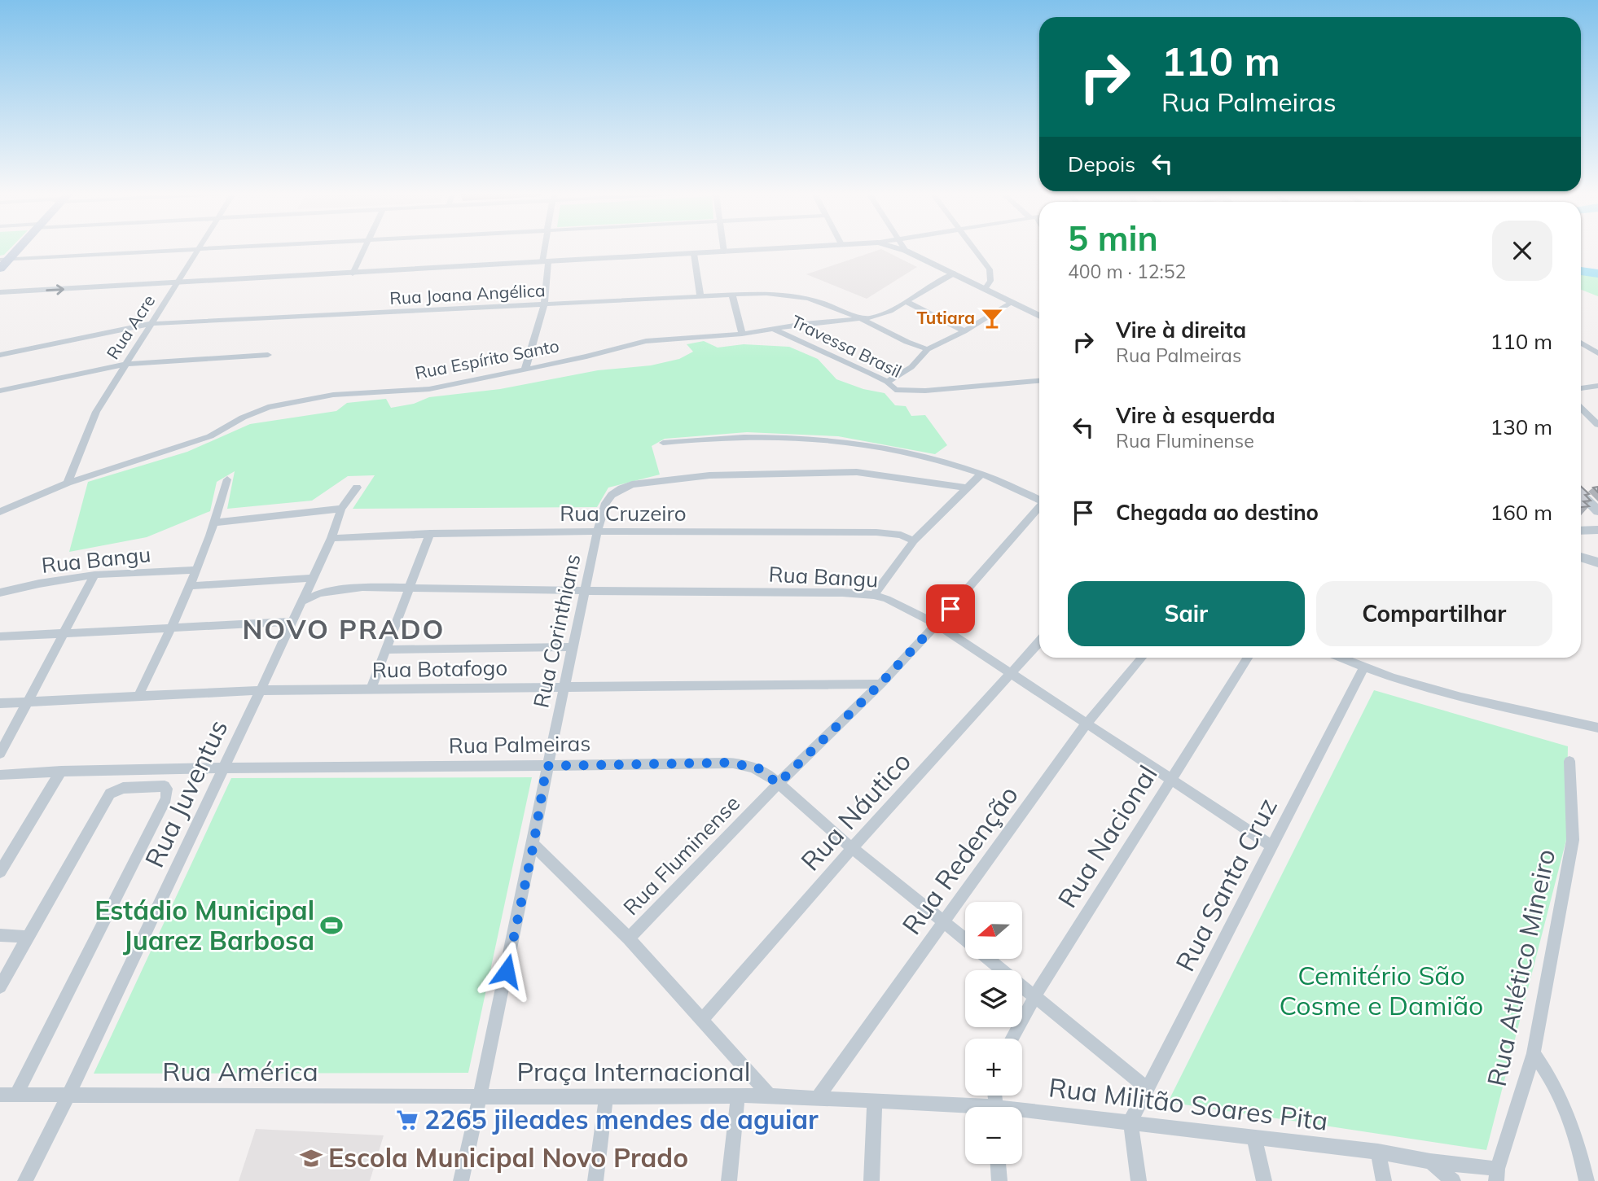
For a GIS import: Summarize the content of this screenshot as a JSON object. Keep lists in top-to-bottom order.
{
  "streets": {
    "street": [
      "Rua Joana Angélica",
      "Rua Acre",
      "Travessa Brasil",
      "Rua Espírito Santo",
      "Rua Cruzeiro",
      "Rua Bangu",
      "Rua Corinthians",
      "Rua Botafogo",
      "Rua Palmeiras",
      "Rua Juventus",
      "Rua Náutico",
      "Rua Nacional",
      "Rua Fluminense",
      "Rua Redenção",
      "Rua Santa Cruz",
      "Rua Atlético Mineiro",
      "Rua América",
      "Praça Internacional",
      "Rua Militão Soares Pita"
    ]
  },
  "crossings": [
    ["Rua Joana Angélica", "Rua Acre"],
    ["Rua Joana Angélica", "Rua Espírito Santo"],
    ["Rua Acre", "Rua Espírito Santo"],
    ["Travessa Brasil", "Rua Espírito Santo"],
    ["Rua Cruzeiro", "Rua Corinthians"],
    ["Rua Cruzeiro", "Rua Juventus"],
    ["Rua Bangu", "Rua Corinthians"],
    ["Rua Bangu", "Rua Juventus"],
    ["Rua Bangu", "Rua Náutico"],
    ["Rua Bangu", "Rua Nacional"],
    ["Rua Bangu", "Rua Fluminense"],
    ["Rua Bangu", "Rua Redenção"],
    ["Rua Bangu", "Rua Santa Cruz"],
    ["Rua Corinthians", "Rua Botafogo"],
    ["Rua Corinthians", "Rua Palmeiras"],
    ["Rua Corinthians", "Praça Internacional"],
    ["Rua Botafogo", "Rua Juventus"],
    ["Rua Botafogo", "Rua Fluminense"],
    ["Rua Palmeiras", "Rua Juventus"],
    ["Rua Palmeiras", "Rua Náutico"],
    ["Rua Palmeiras", "Rua Nacional"],
    ["Rua Palmeiras", "Rua Fluminense"],
    ["Rua Palmeiras", "Rua Redenção"],
    ["Rua Palmeiras", "Rua Santa Cruz"],
    ["Rua Palmeiras", "Praça Internacional"],
    ["Rua Juventus", "Rua América"],
    ["Rua Náutico", "Praça Internacional"],
    ["Rua Fluminense", "Praça Internacional"],
    ["Rua Redenção", "Rua Militão Soares Pita"],
    ["Rua Santa Cruz", "Rua Militão Soares Pita"],
    ["Rua Atlético Mineiro", "Rua Militão Soares Pita"],
    ["Rua América", "Praça Internacional"],
    ["Praça Internacional", "Rua Militão Soares Pita"]
  ],
  "districts": ["NOVO PRADO"],
  "parks": ["Cemitério São Cosme e Damião"],
  "places": {
    "bar": ["Tutiara"],
    "sports": ["Estádio Municipal Juarez Barbosa"],
    "supermarket": ["2265 jileades mendes de aguiar"],
    "school or university": ["Escola Municipal Novo Prado"]
  },
  "north": "left",
  "page": {
    "turn": ["110 m", "Rua Palmeiras"],
    "then": "Depois",
    "heading": ["5 min", "400 m · 12:52"],
    "list": [
      {
        "name": "Vire à direita",
        "note": "Rua Palmeiras",
        "value": "110 m"
      },
      {
        "name": "Vire à esquerda",
        "note": "Rua Fluminense",
        "value": "130 m"
      },
      {
        "name": "Chegada ao destino",
        "value": "160 m"
      }
    ],
    "buttons": ["Sair", "Compartilhar"],
    "map_buttons": ["+", "−"]
  }
}
